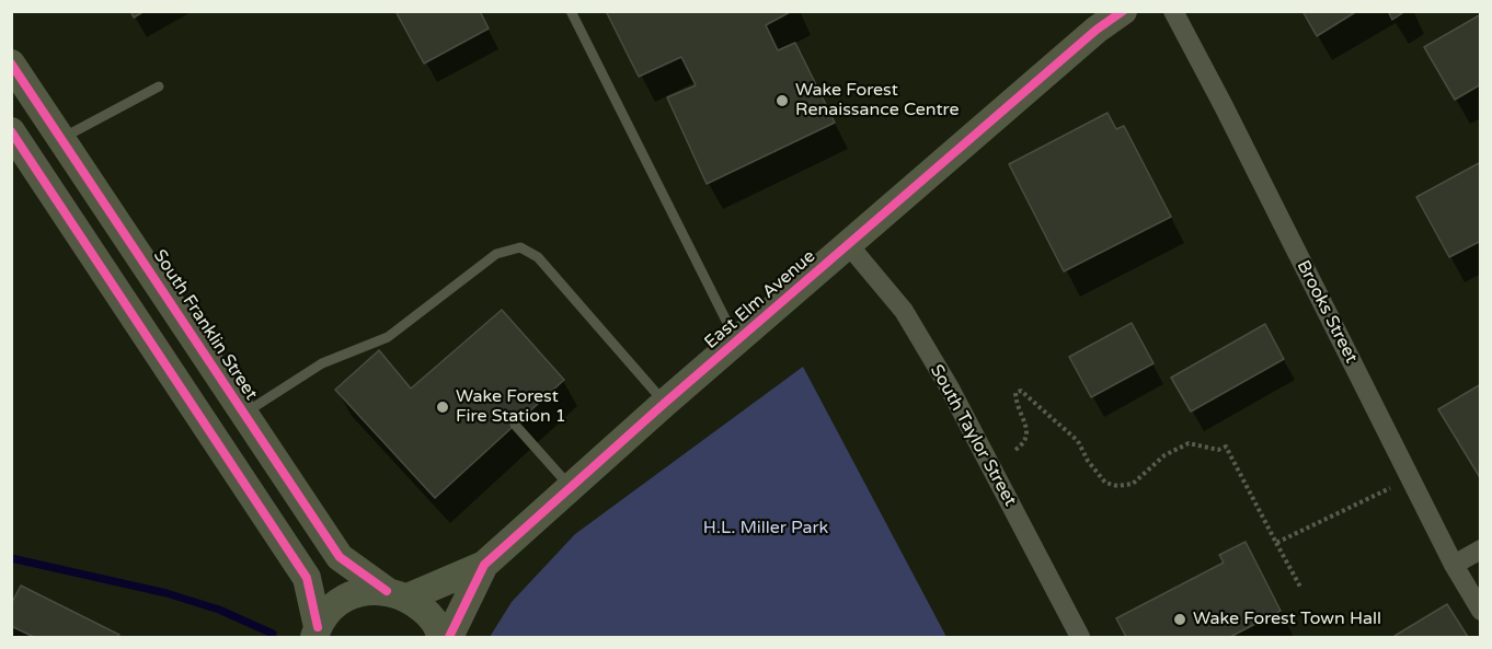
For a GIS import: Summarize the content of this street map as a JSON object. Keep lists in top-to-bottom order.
{
  "streets": {
    "street": [
      "East Elm Avenue",
      "Brooks Street",
      "South Franklin Street",
      "South Taylor Street"
    ]
  },
  "crossings": [
    ["East Elm Avenue", "South Franklin Street"],
    ["East Elm Avenue", "South Taylor Street"]
  ],
  "parks": ["H.L. Miller Park"],
  "places": ["Wake Forest Renaissance Centre", "Wake Forest Fire Station 1", "Wake Forest Town Hall"]
}
